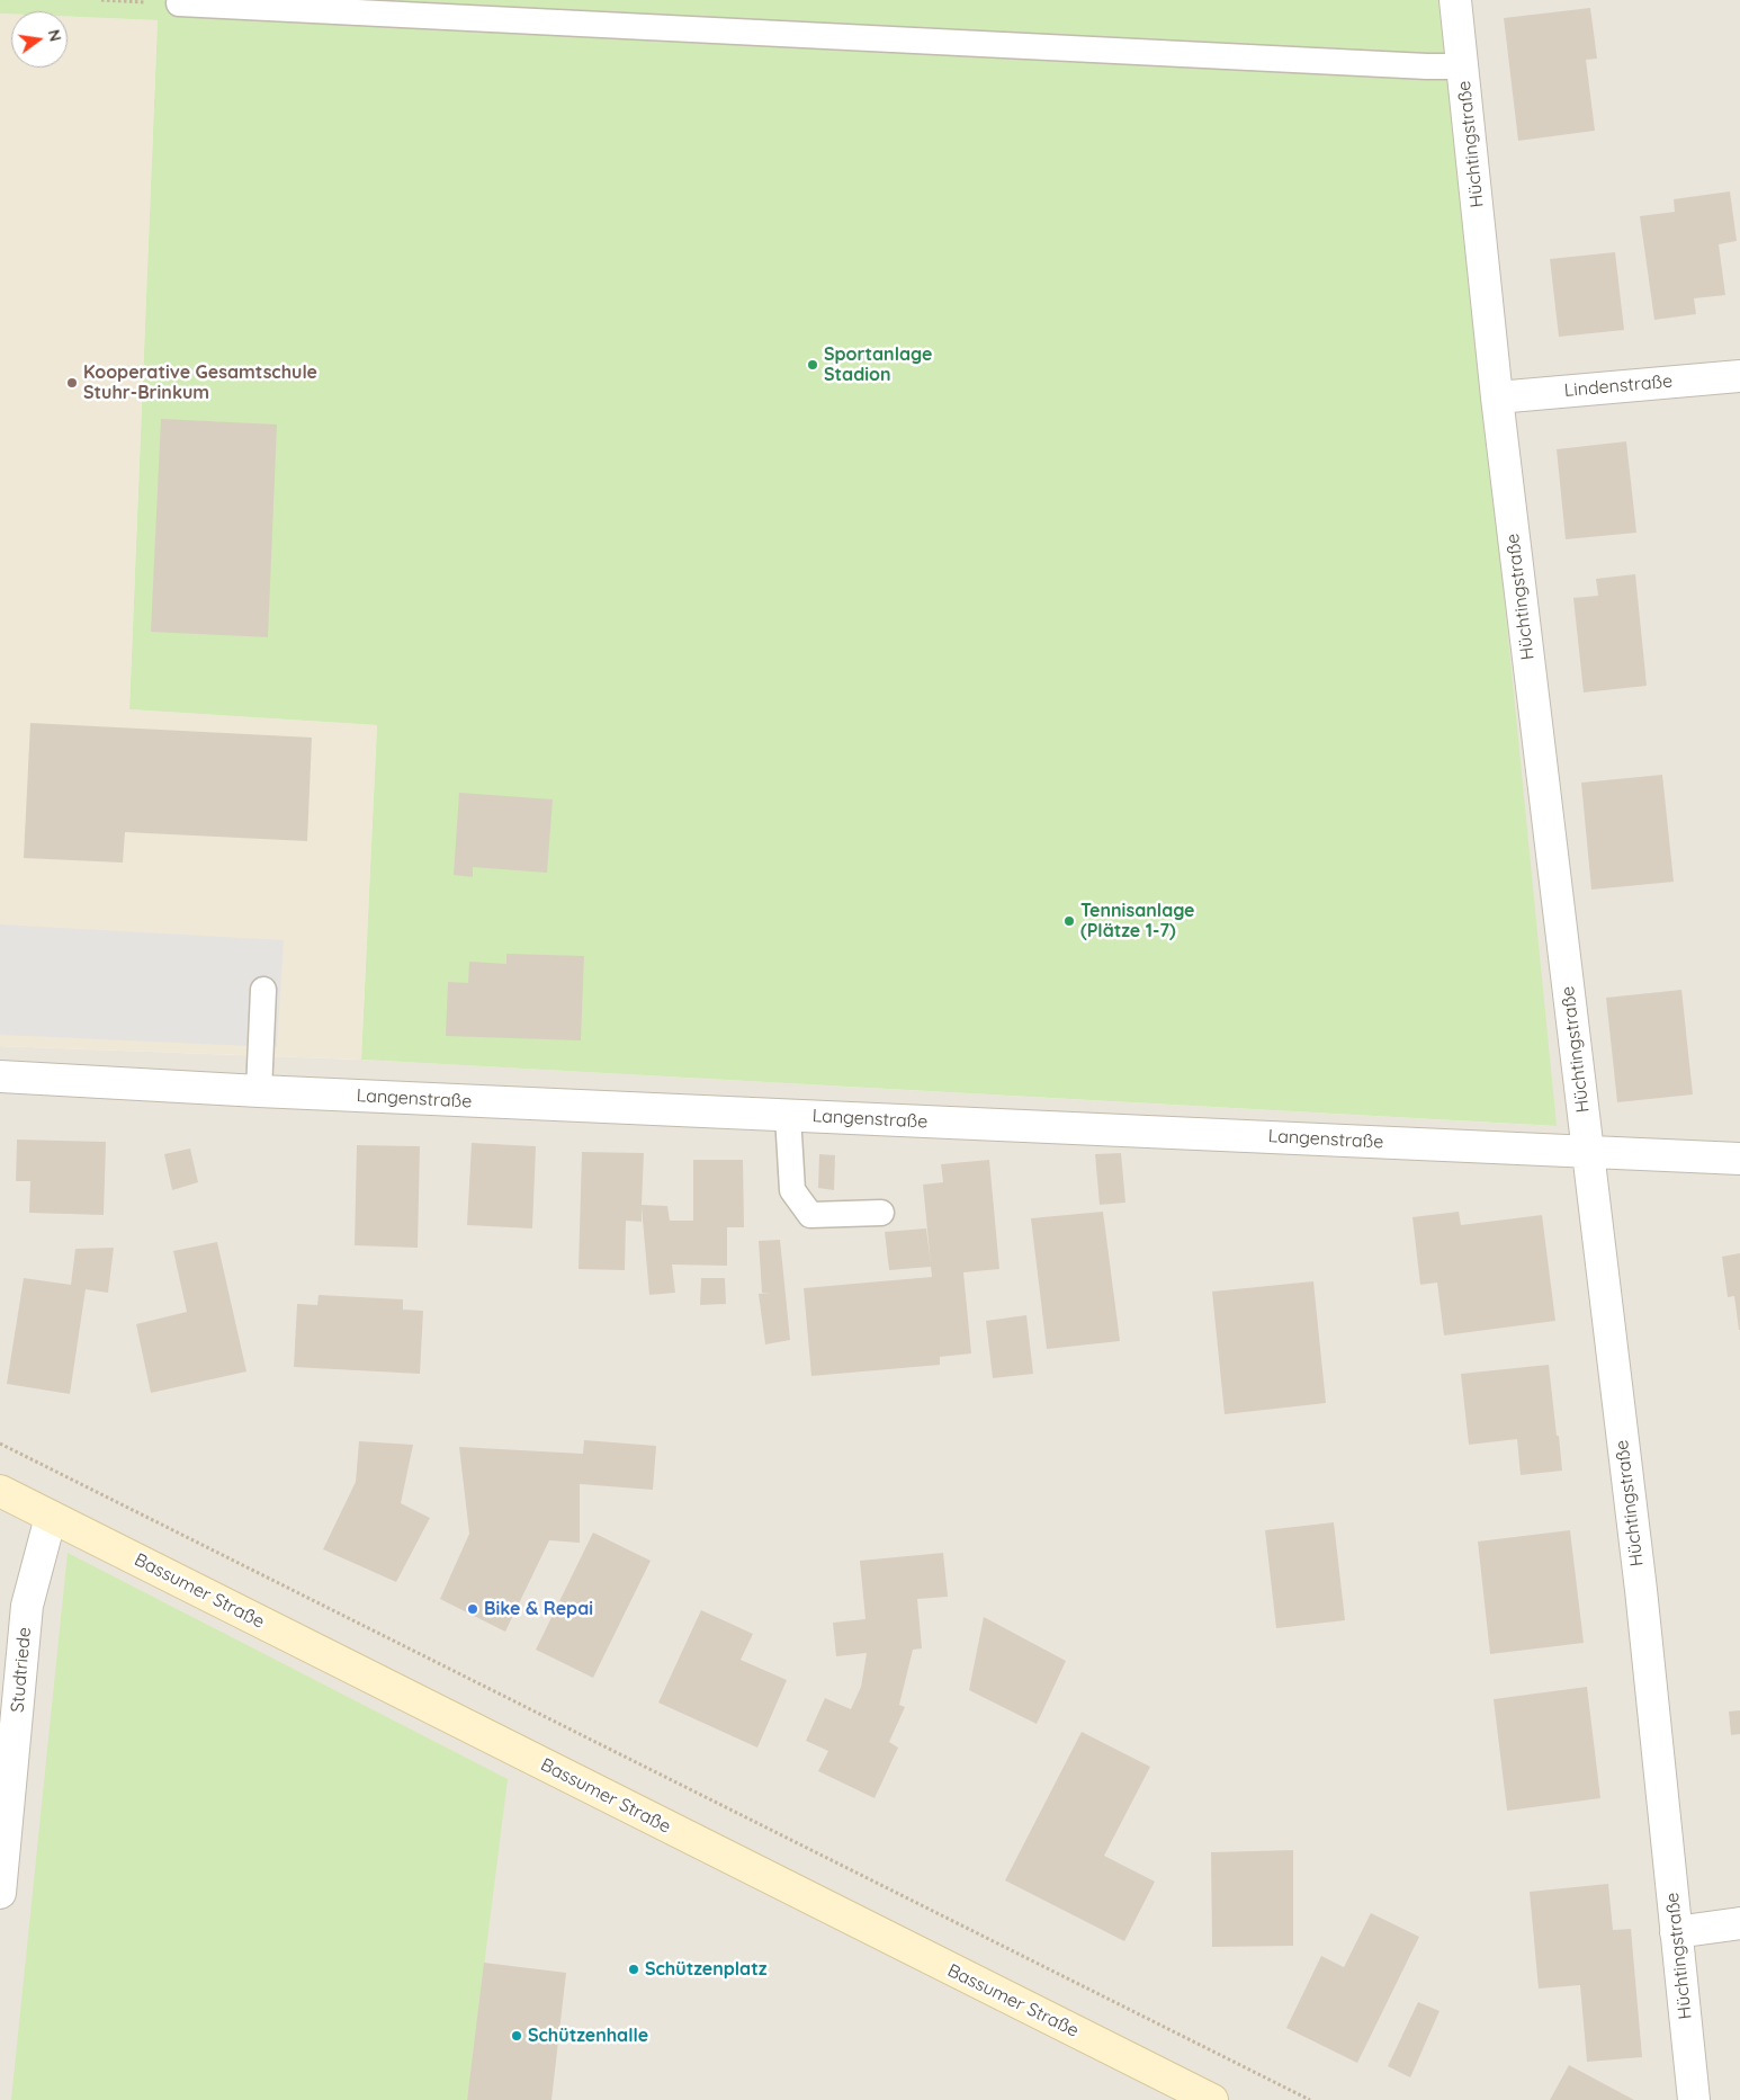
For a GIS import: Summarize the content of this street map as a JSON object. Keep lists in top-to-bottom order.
{
  "streets": {
    "street": [
      "Hüchtingstraße",
      "Lindenstraße",
      "Langenstraße",
      "Bassumer Straße",
      "Studtriede"
    ]
  },
  "crossings": [
    ["Hüchtingstraße", "Lindenstraße"],
    ["Hüchtingstraße", "Langenstraße"],
    ["Bassumer Straße", "Studtriede"]
  ],
  "places": [
    "Sportanlage Stadion",
    "Kooperative Gesamtschule Stuhr-Brinkum",
    "Tennisanlage (Plätze 1-7)",
    "Bike & Repai",
    "Schützenplatz",
    "Schützenhalle"
  ],
  "north": "right"
}
